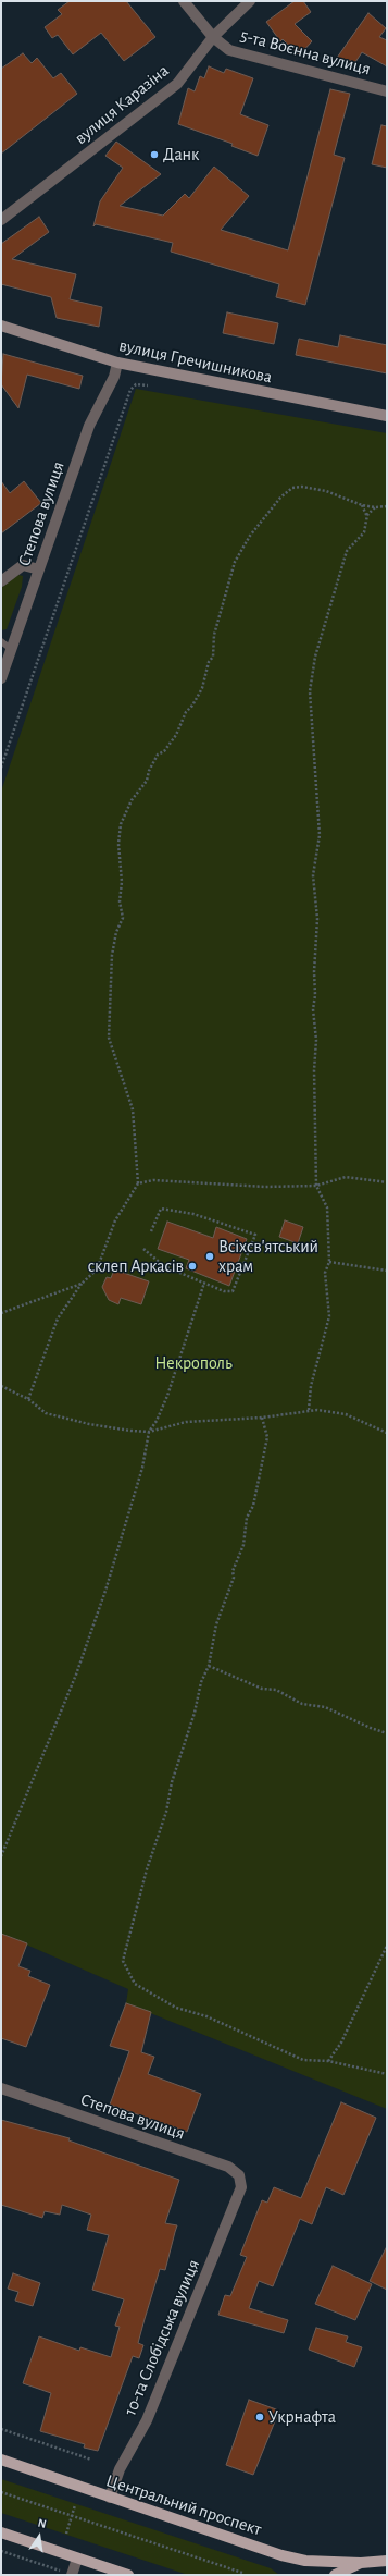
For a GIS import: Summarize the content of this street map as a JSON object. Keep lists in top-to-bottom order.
{
  "streets": {
    "main road": ["вулиця Гречишникова", "Центральний проспект"],
    "street": [
      "5-та Воєнна вулиця",
      "вулиця Каразіна",
      "Степова вулиця",
      "10-та Слобідська вулиця"
    ]
  },
  "crossings": [
    ["5-та Воєнна вулиця", "вулиця Каразіна"],
    ["вулиця Гречишникова", "Степова вулиця"],
    ["Степова вулиця", "10-та Слобідська вулиця"],
    ["10-та Слобідська вулиця", "Центральний проспект"]
  ],
  "parks": ["Некрополь"],
  "places": [
    "Данк",
    "Всіхсв'ятський храм",
    "склеп Аркасів",
    "Укрнафта"
  ],
  "north": "top"
}
